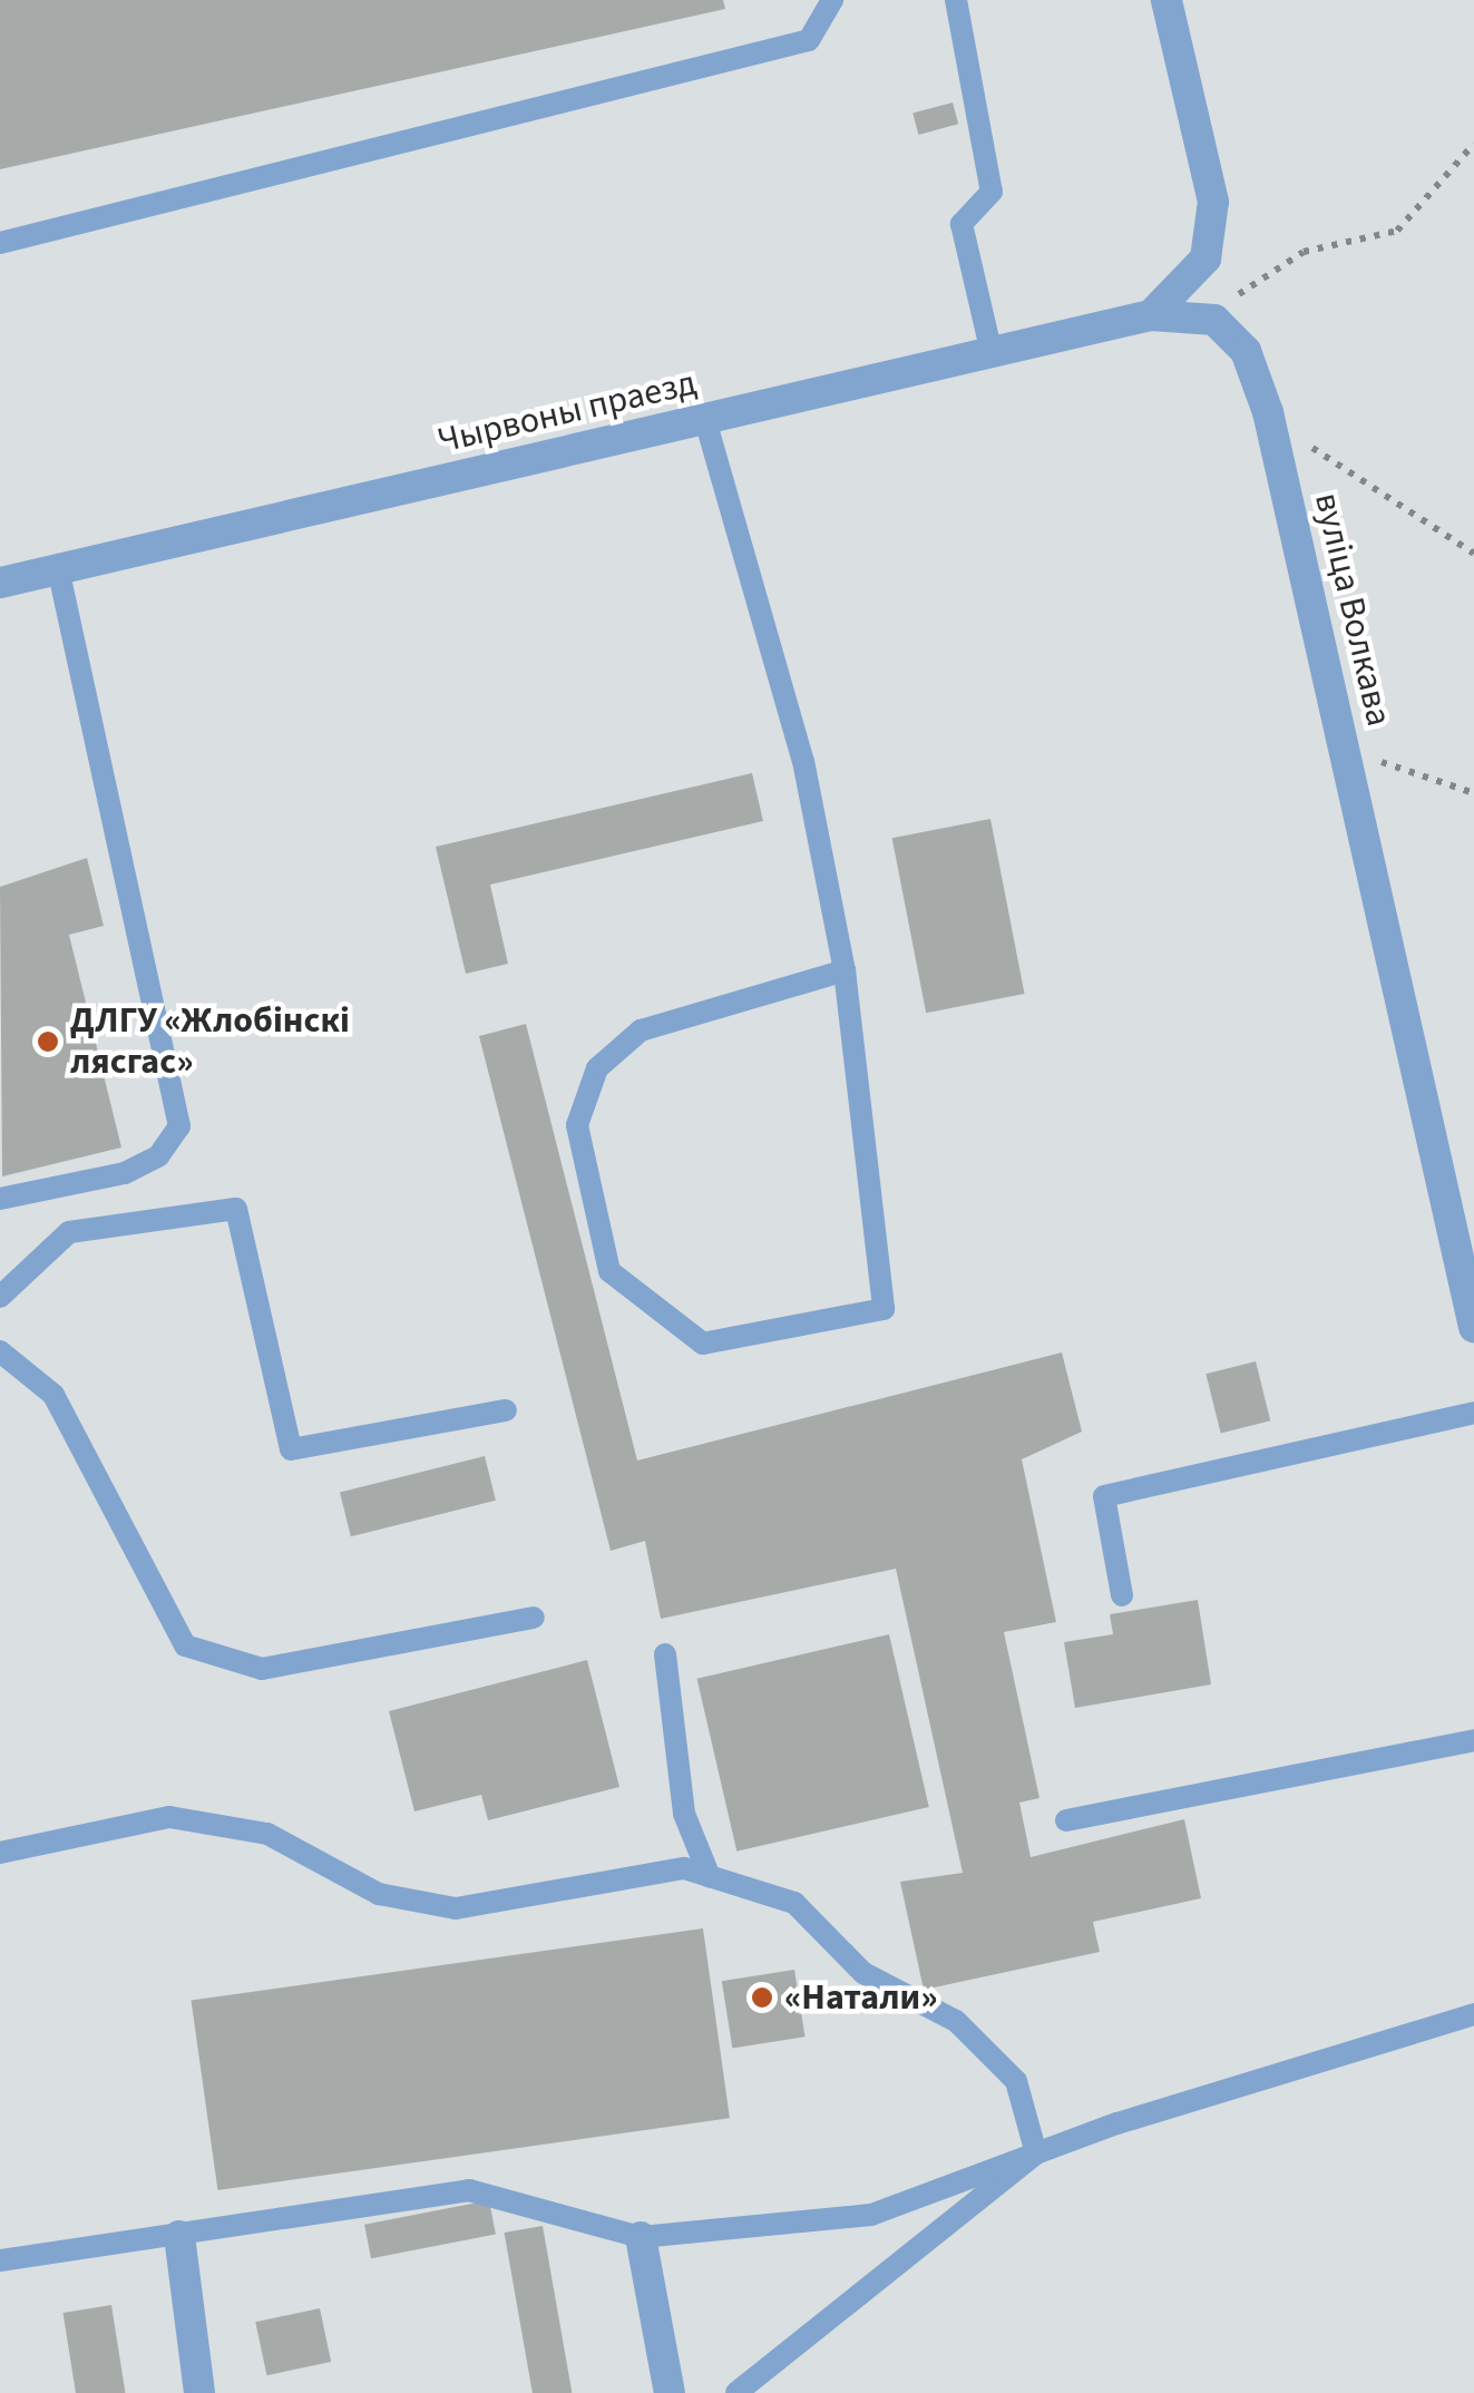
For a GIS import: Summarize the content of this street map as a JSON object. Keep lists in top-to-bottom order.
{
  "streets": {
    "street": ["Чырвоны праезд", "вуліца Волкава"]
  },
  "places": ["ДЛГУ «Жлобінскі лясгас»", "«Натали»"]
}
